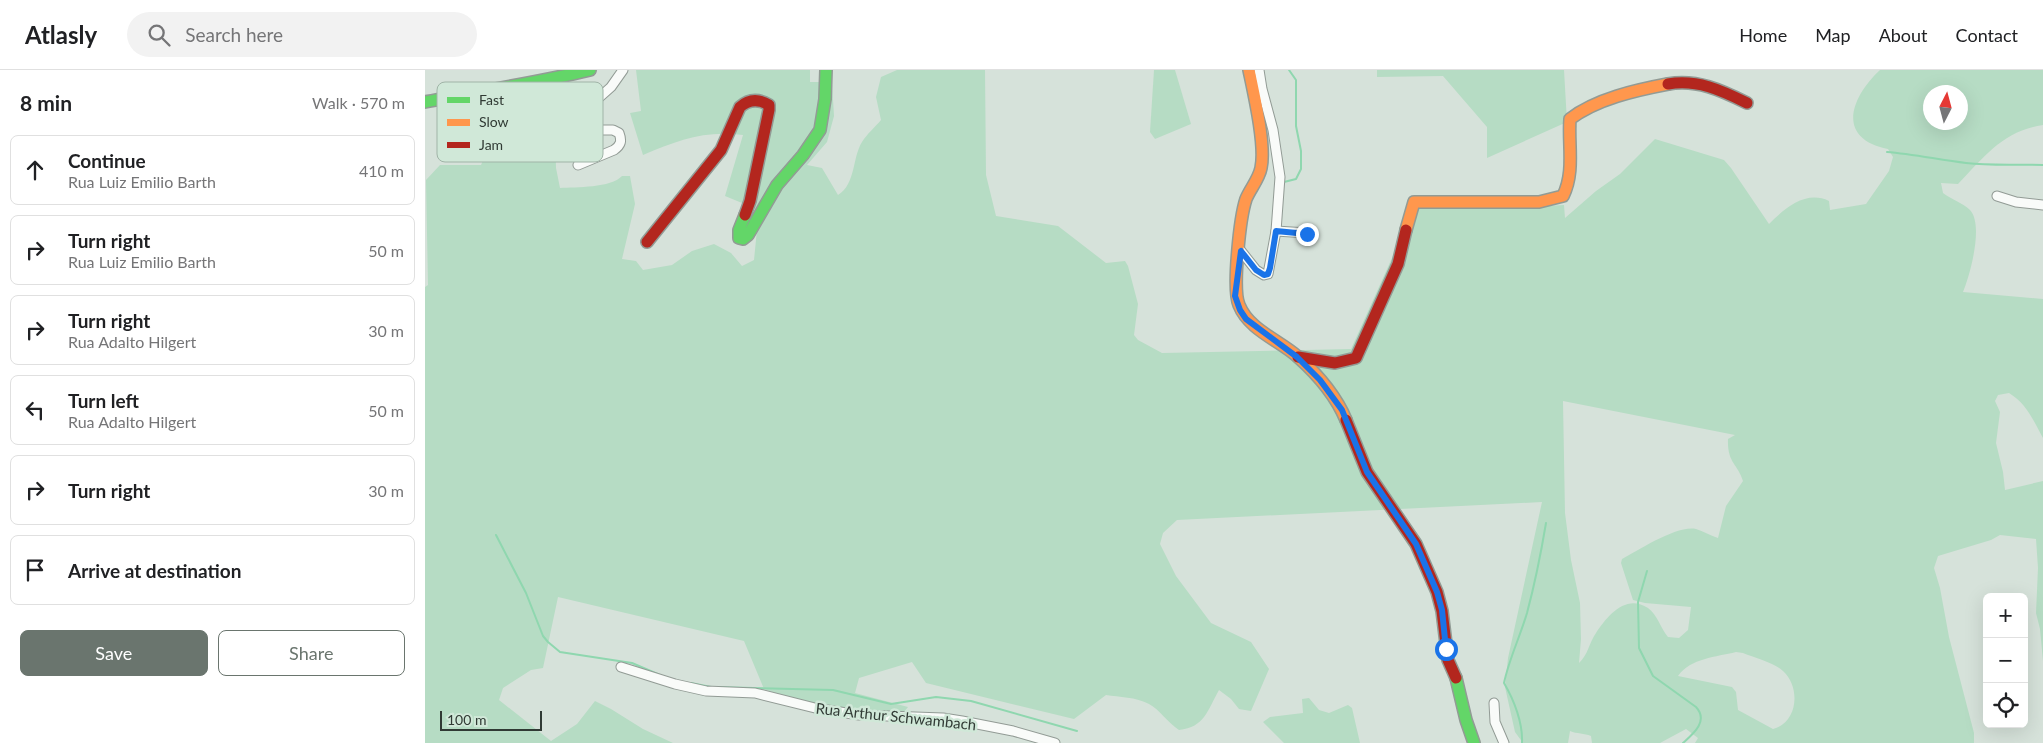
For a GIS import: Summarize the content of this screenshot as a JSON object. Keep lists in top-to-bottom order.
{
  "streets": {
    "street": ["Rua Arthur Schwambach"]
  },
  "legend": ["Fast", "Slow", "Jam"],
  "scale_bar": "100 m",
  "north": "top",
  "page": {
    "header": "Atlasly",
    "search": "Search here",
    "nav": [
      "Home",
      "Map",
      "About",
      "Contact"
    ],
    "heading": ["8 min", "Walk · 570 m"],
    "list": [
      ["Continue", "Rua Luiz Emilio Barth", "410 m"],
      ["Turn right", "Rua Luiz Emilio Barth", "50 m"],
      ["Turn right", "Rua Adalto Hilgert", "30 m"],
      ["Turn left", "Rua Adalto Hilgert", "50 m"],
      ["Turn right", "30 m"],
      "Arrive at destination"
    ],
    "map_buttons": ["+", "−"],
    "buttons": ["Save", "Share"],
    "scale": "100 m"
  }
}
